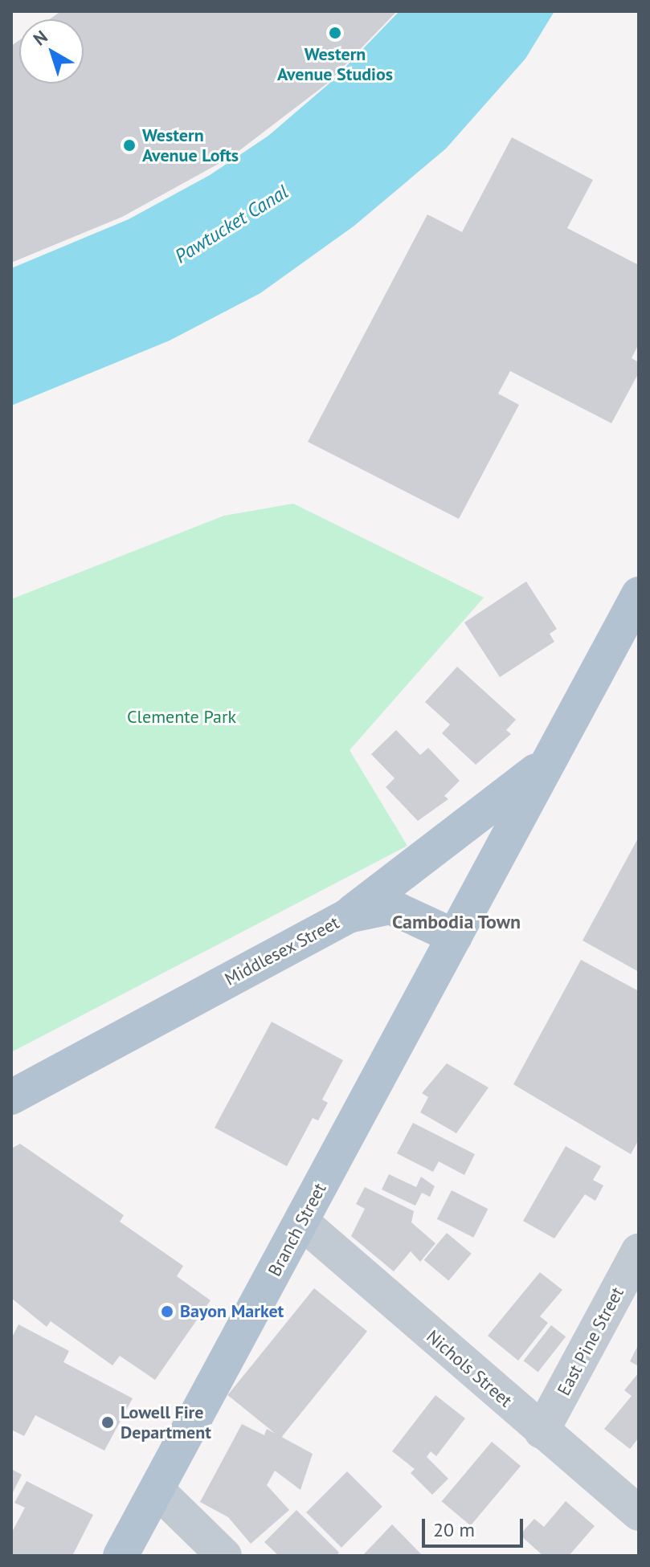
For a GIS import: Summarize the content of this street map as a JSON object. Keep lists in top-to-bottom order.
{
  "streets": {
    "main road": ["Middlesex Street", "Branch Street"],
    "street": ["East Pine Street", "Nichols Street"]
  },
  "crossings": [
    ["Middlesex Street", "Branch Street"],
    ["Branch Street", "Nichols Street"],
    ["East Pine Street", "Nichols Street"]
  ],
  "districts": ["Cambodia Town"],
  "water": ["Pawtucket Canal"],
  "parks": ["Clemente Park"],
  "places": [
    "Western Avenue Studios",
    "Western Avenue Lofts",
    "Bayon Market",
    "Lowell Fire Department"
  ],
  "scale_bar": "20 m",
  "north": "top left"
}
